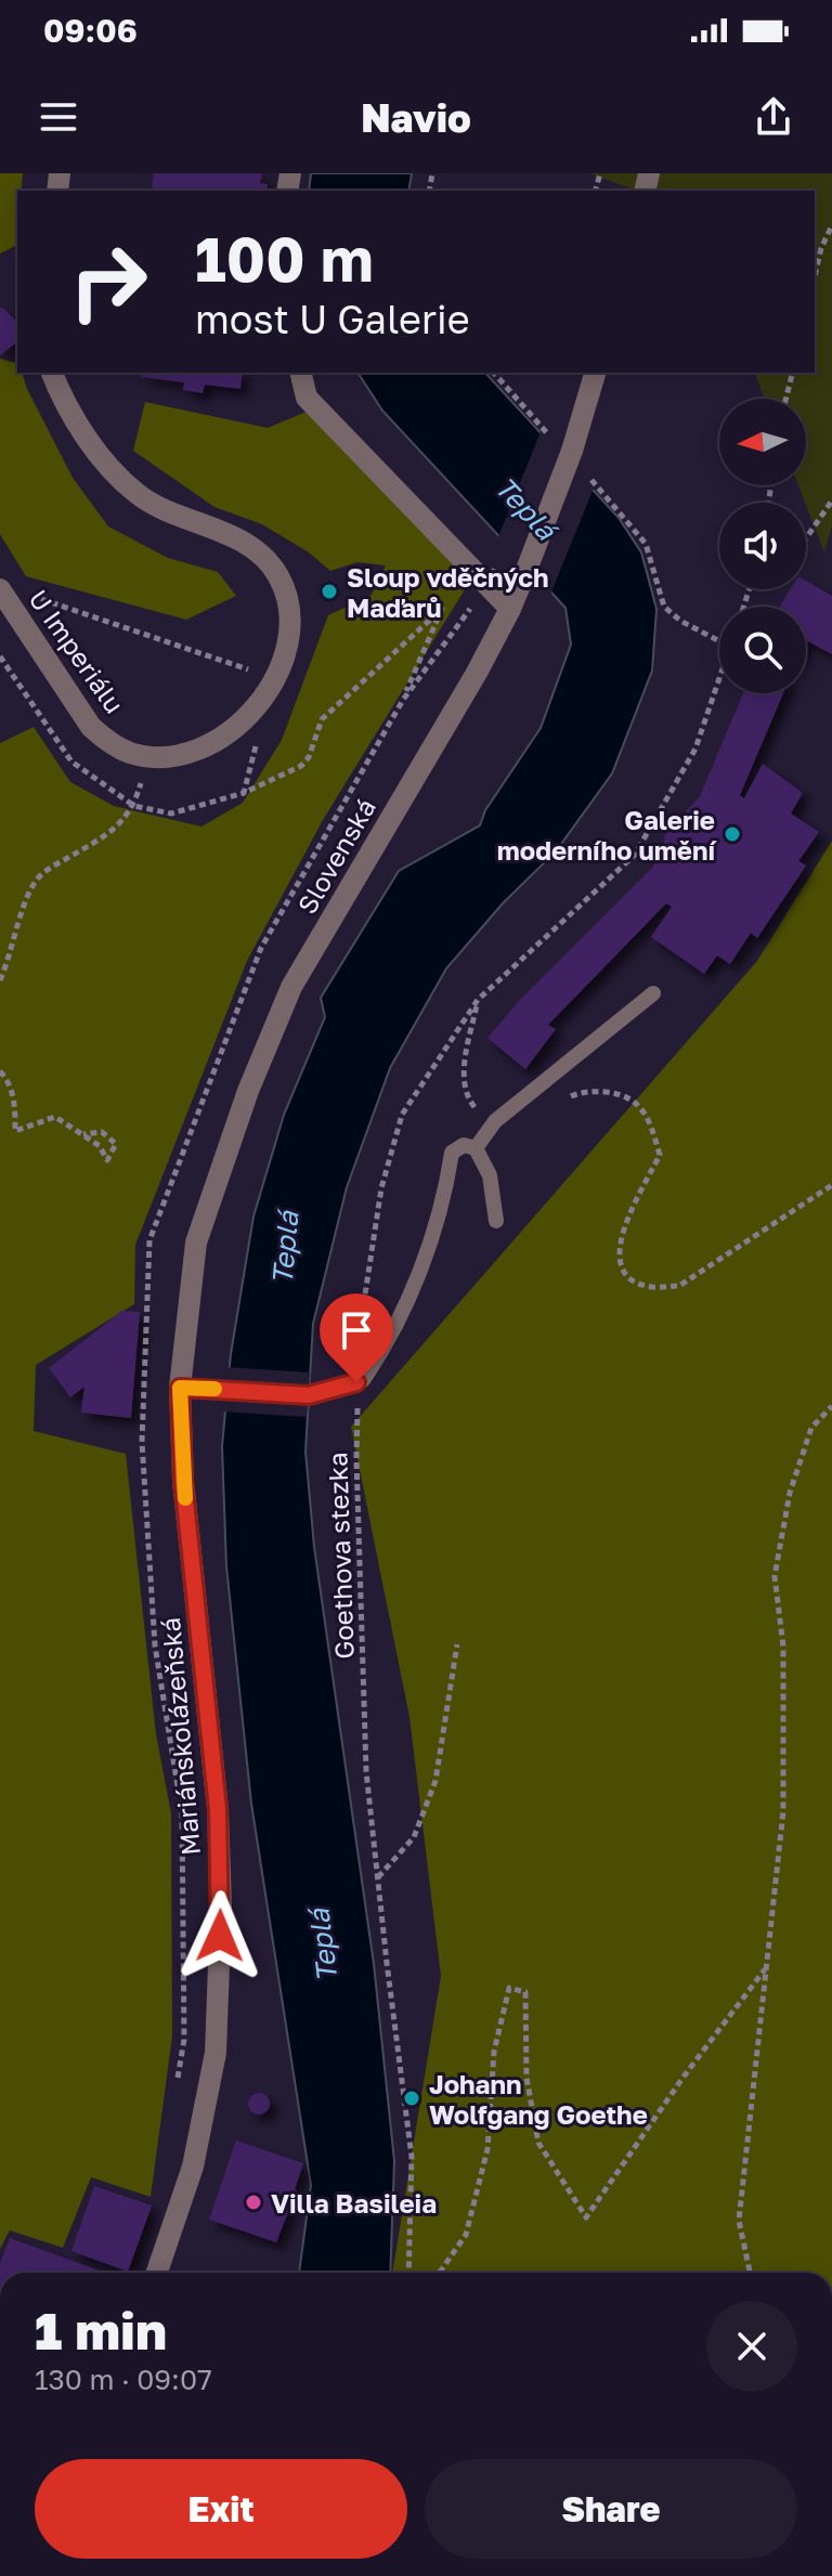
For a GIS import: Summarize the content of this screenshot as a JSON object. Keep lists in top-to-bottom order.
{
  "streets": {
    "street": ["U Imperiálu", "Slovenská", "Mariánskolázeňská"],
    "path": ["Goethova stezka"]
  },
  "crossings": [
    ["Slovenská", "Mariánskolázeňská"]
  ],
  "water": ["Teplá"],
  "places": [
    "Sloup vděčných Maďarů",
    "Galerie moderního umění",
    "Johann Wolfgang Goethe",
    "Villa Basileia"
  ],
  "north": "left",
  "page": {
    "status": "09:06",
    "header": "Navio",
    "turn": ["100 m", "most U Galerie"],
    "heading": ["1 min", "130 m · 09:07"],
    "buttons": ["Exit", "Share"]
  }
}
